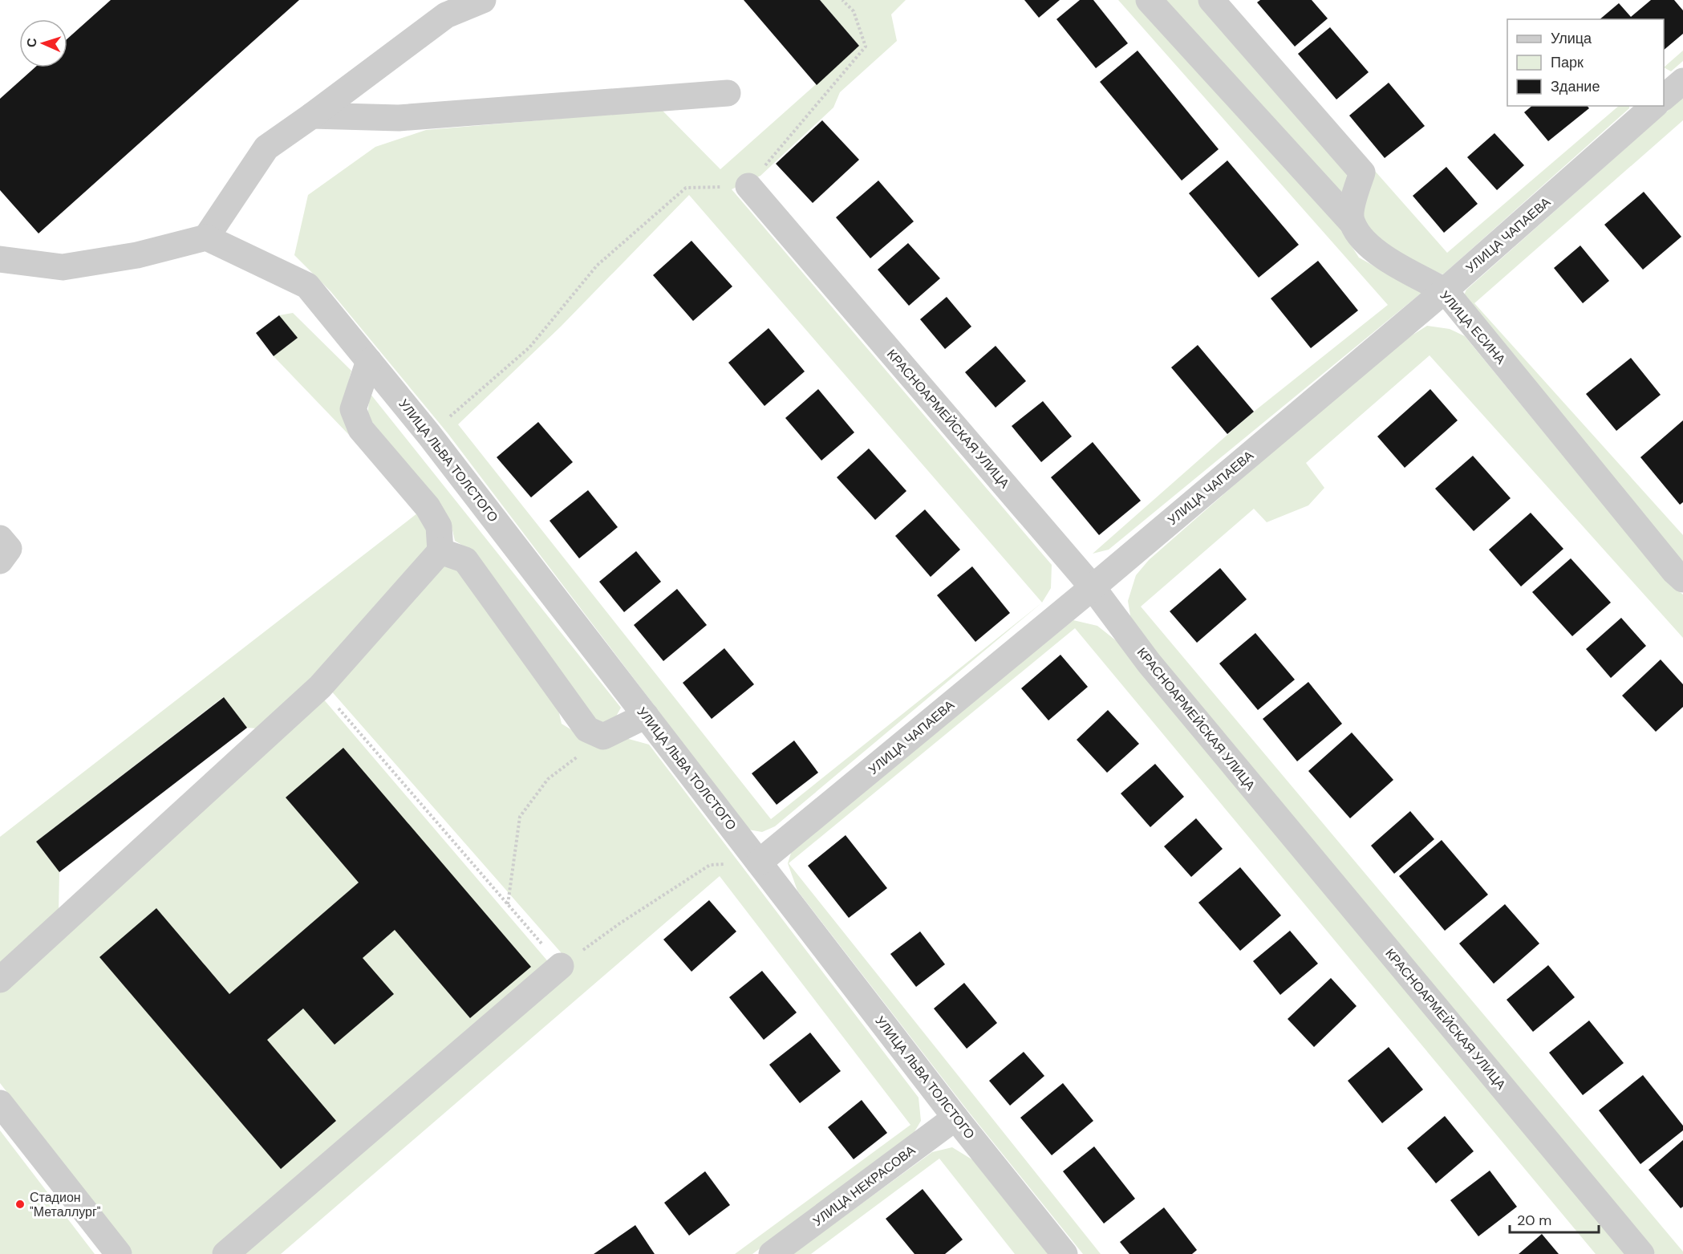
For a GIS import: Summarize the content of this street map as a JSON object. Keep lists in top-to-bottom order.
{
  "streets": {
    "street": [
      "УЛИЦА ЧАПАЕВА",
      "УЛИЦА ЕСИНА",
      "КРАСНОАРМЕЙСКАЯ УЛИЦА",
      "УЛИЦА ЛЬВА ТОЛСТОГО",
      "УЛИЦА НЕКРАСОВА"
    ]
  },
  "crossings": [
    ["УЛИЦА ЧАПАЕВА", "УЛИЦА ЕСИНА"],
    ["УЛИЦА ЧАПАЕВА", "КРАСНОАРМЕЙСКАЯ УЛИЦА"],
    ["УЛИЦА ЧАПАЕВА", "УЛИЦА ЛЬВА ТОЛСТОГО"],
    ["УЛИЦА ЛЬВА ТОЛСТОГО", "УЛИЦА НЕКРАСОВА"]
  ],
  "places": ["Стадион \"Металлург\""],
  "legend": ["Улица", "Парк", "Здание"],
  "scale_bar": "20 m",
  "north": "left"
}
